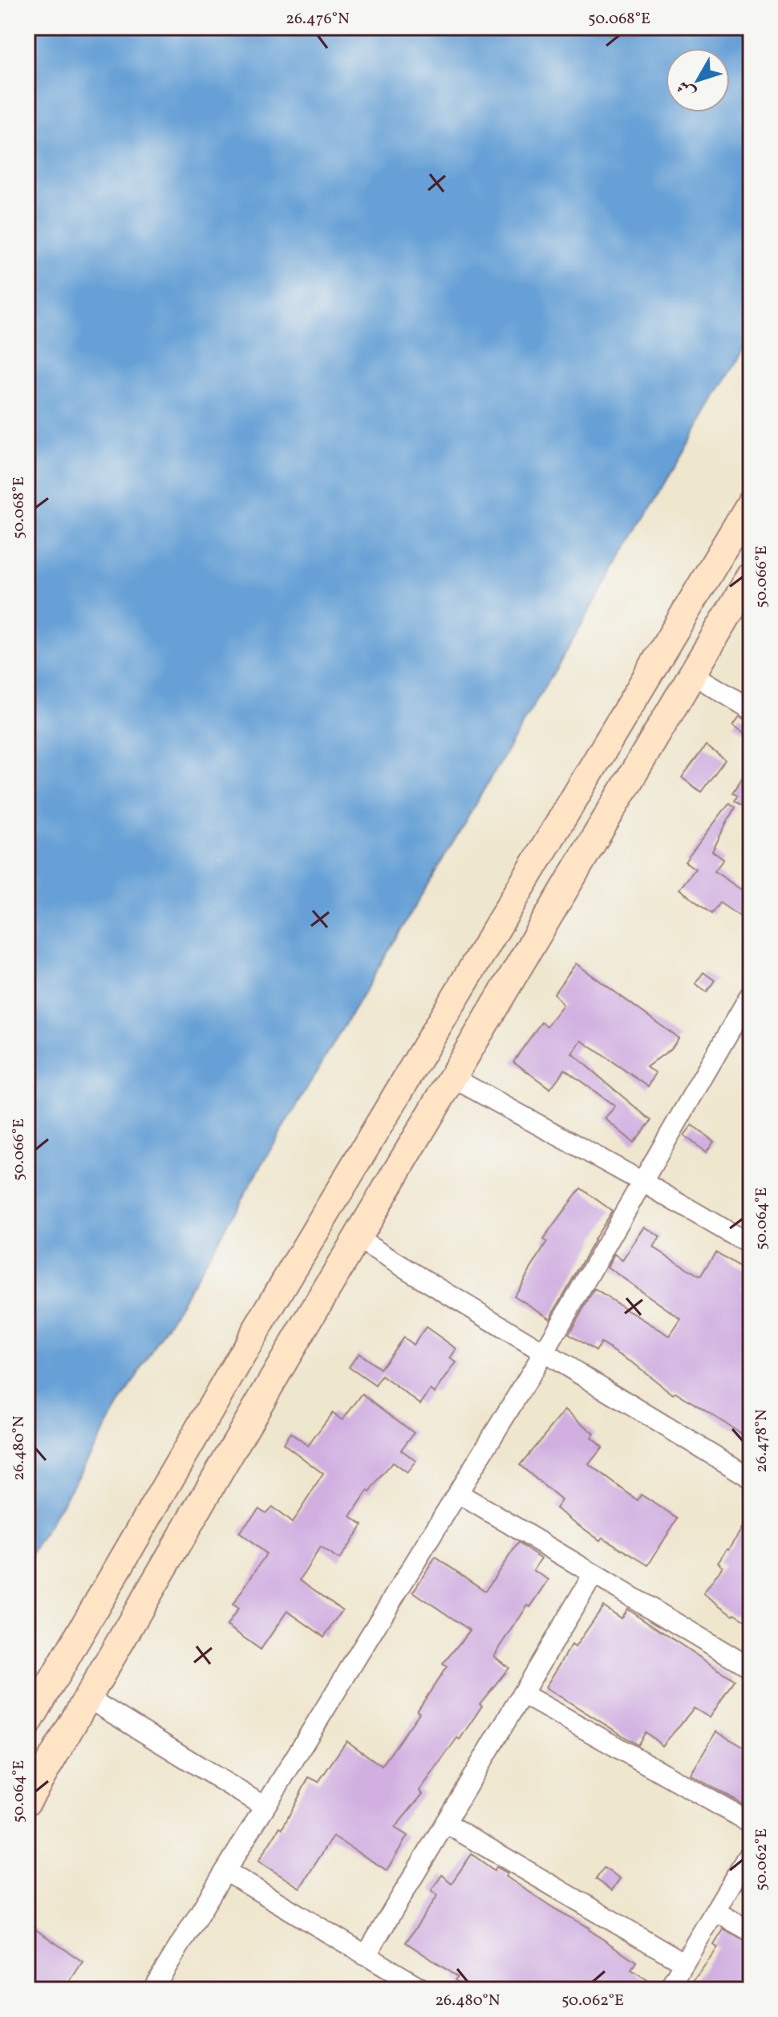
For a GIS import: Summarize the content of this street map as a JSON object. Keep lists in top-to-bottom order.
{
  "north": "bottom left",
  "coordinates": [
    "26.476°N",
    "50.068°E",
    "50.066°E",
    "50.064°E",
    "26.478°N",
    "26.480°N",
    "50.062°E"
  ]
}
